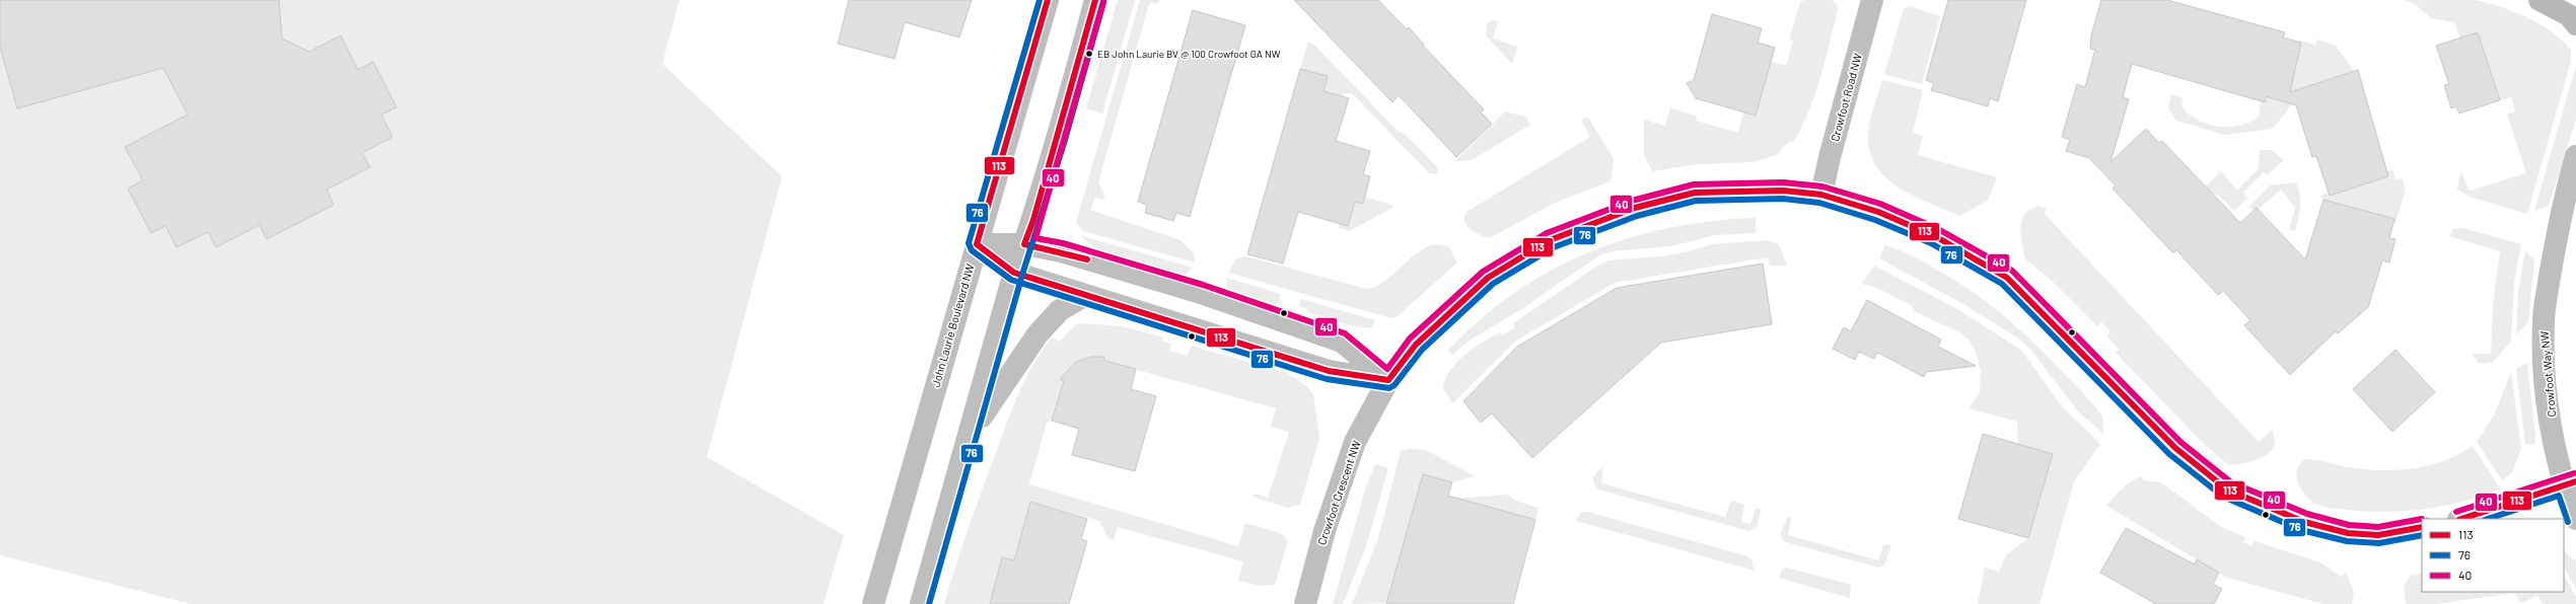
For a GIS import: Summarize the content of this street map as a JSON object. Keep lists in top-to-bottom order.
{
  "streets": {
    "street": [
      "Crowfoot Road NW",
      "John Laurie Boulevard NW",
      "Crowfoot Way NW",
      "Crowfoot Crescent NW"
    ]
  },
  "crossings": [
    ["Crowfoot Road NW", "Crowfoot Crescent NW"]
  ],
  "places": ["EB John Laurie BV @ 100 Crowfoot GA NW"],
  "lines": ["transit line 113", "transit line 76", "transit line 40"],
  "legend": ["113", "76", "40"]
}
